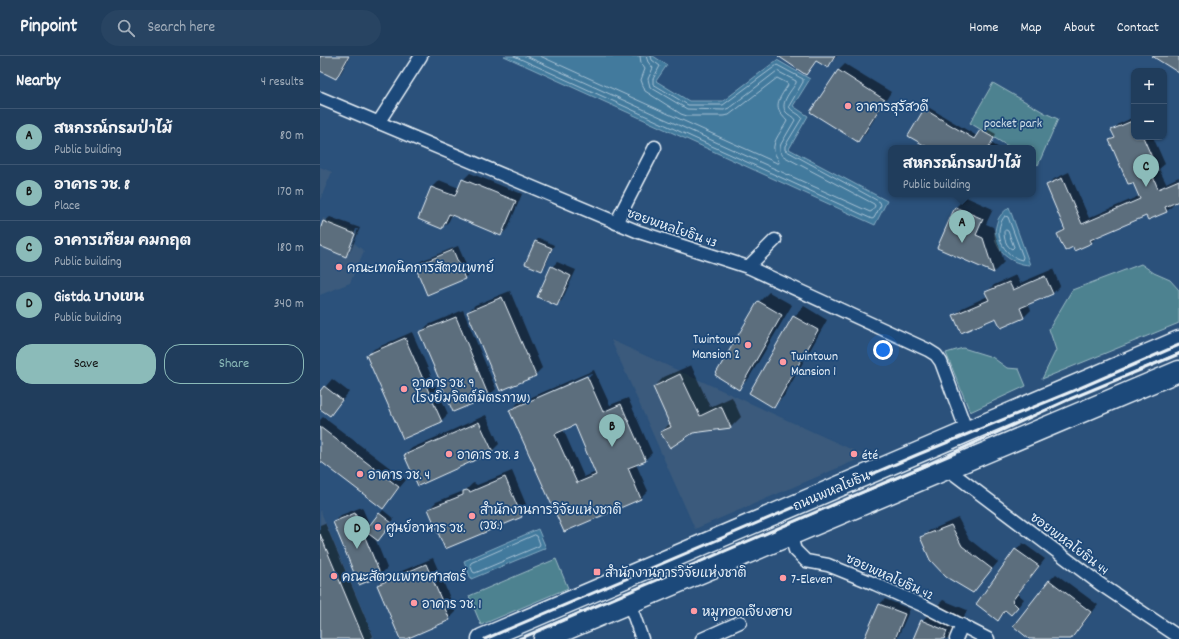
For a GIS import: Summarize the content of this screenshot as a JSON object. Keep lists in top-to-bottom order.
{
  "streets": {
    "main road": ["ถนนพหลโยธิน"],
    "street": ["ซอยพหลโยธิน 43", "ซอยพหลโยธิน 44", "ซอยพหลโยธิน 42"]
  },
  "crossings": [
    ["ซอยพหลโยธิน 43", "ถนนพหลโยธิน"],
    ["ถนนพหลโยธิน", "ซอยพหลโยธิน 44"],
    ["ถนนพหลโยธิน", "ซอยพหลโยธิน 42"]
  ],
  "parks": ["pocket park"],
  "places": {
    "other": [
      "อาคารสุรัสวดี",
      "คณะเทคนิคการสัตวแพทย์",
      "Twintown Mansion 2",
      "Twintown Mansion 1",
      "อาคาร วช. 9 (โรงยิมจิตต์มิตรภาพ)",
      "อาคาร วช. 3",
      "été",
      "อาคาร วช. 4",
      "สำนักงานการวิจัยแห่งชาติ (วช.)",
      "ศูนย์อาหาร วช.",
      "คณะสัตวแพทยศาสตร์",
      "7-Eleven",
      "อาคาร วช. 1",
      "หมูทอดเจียงฮาย"
    ],
    "transit": ["สำนักงานการวิจัยแห่งชาติ"]
  },
  "page": {
    "header": "Pinpoint",
    "search": "Search here",
    "nav": [
      "Home",
      "Map",
      "About",
      "Contact"
    ],
    "heading": ["Nearby", "4 results"],
    "map_buttons": ["+", "−"],
    "list": [
      {
        "mark": "A",
        "name": "สหกรณ์กรมป่าไม้",
        "note": "Public building",
        "value": "80 m"
      },
      {
        "mark": "B",
        "name": "อาคาร วช. 8",
        "note": "Place",
        "value": "170 m"
      },
      {
        "mark": "C",
        "name": "อาคารเทียม คมกฤต",
        "note": "Public building",
        "value": "180 m"
      },
      {
        "mark": "D",
        "name": "Gistda บางเขน",
        "note": "Public building",
        "value": "340 m"
      }
    ],
    "popup": ["สหกรณ์กรมป่าไม้", "Public building"],
    "pins": [
      "C",
      "A",
      "B",
      "D"
    ],
    "buttons": ["Save", "Share"]
  }
}
